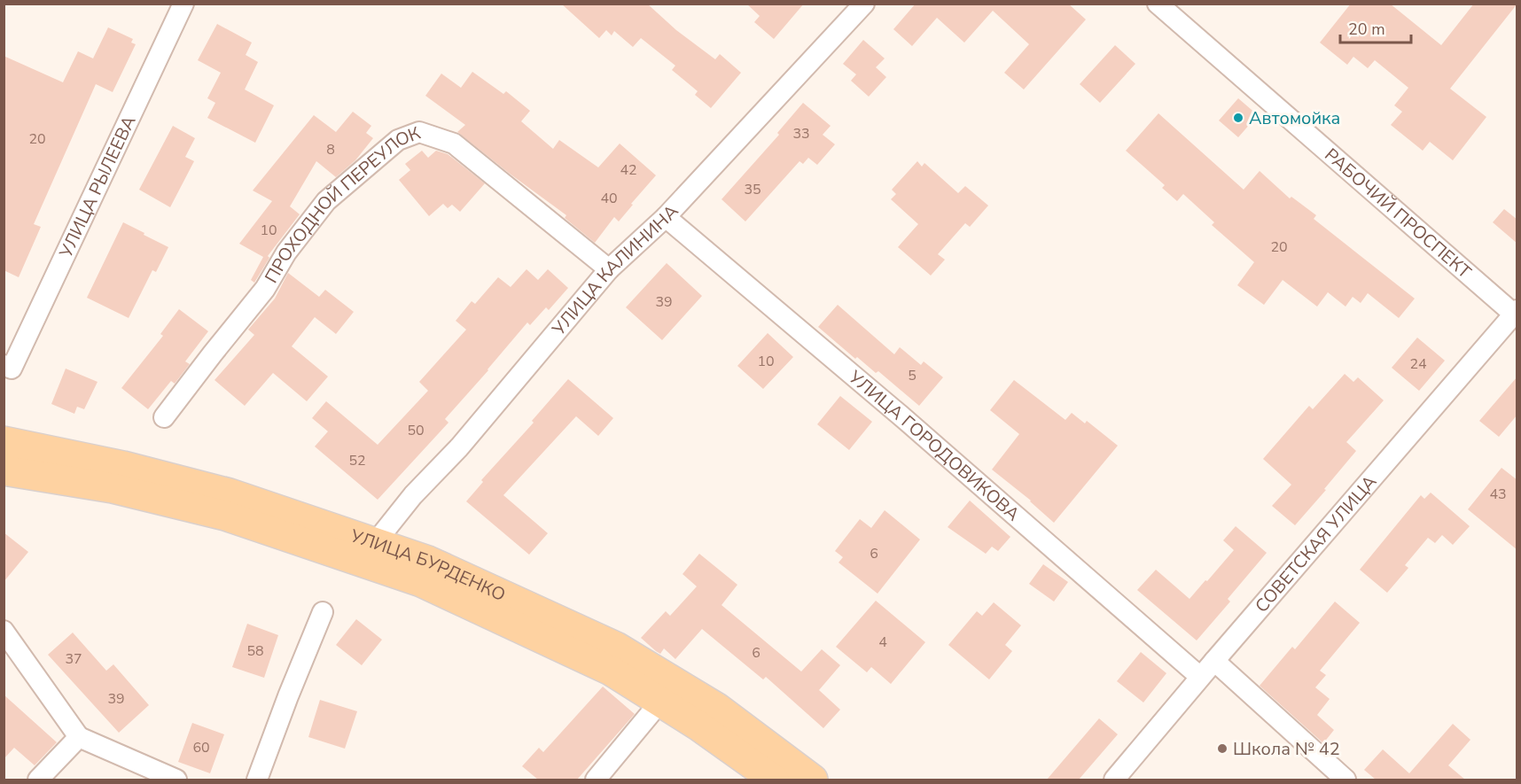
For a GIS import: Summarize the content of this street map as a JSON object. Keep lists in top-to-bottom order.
{
  "streets": {
    "main road": ["УЛИЦА БУРДЕНКО"],
    "street": [
      "УЛИЦА РЫЛЕЕВА",
      "ПРОХОДНОЙ ПЕРЕУЛОК",
      "РАБОЧИЙ ПРОСПЕКТ",
      "УЛИЦА КАЛИНИНА",
      "УЛИЦА ГОРОДОВИКОВА",
      "СОВЕТСКАЯ УЛИЦА"
    ]
  },
  "crossings": [
    ["ПРОХОДНОЙ ПЕРЕУЛОК", "УЛИЦА КАЛИНИНА"],
    ["РАБОЧИЙ ПРОСПЕКТ", "СОВЕТСКАЯ УЛИЦА"],
    ["УЛИЦА КАЛИНИНА", "УЛИЦА ГОРОДОВИКОВА"],
    ["УЛИЦА КАЛИНИНА", "УЛИЦА БУРДЕНКО"],
    ["УЛИЦА ГОРОДОВИКОВА", "СОВЕТСКАЯ УЛИЦА"]
  ],
  "places": ["Автомойка", "Школа № 42"],
  "house_numbers": [
    "33",
    "20",
    "8",
    "42",
    "35",
    "40",
    "10",
    "20",
    "39",
    "10",
    "24",
    "5",
    "50",
    "52",
    "43",
    "6",
    "4",
    "58",
    "6",
    "37",
    "39",
    "60"
  ],
  "scale_bar": "20 m"
}
